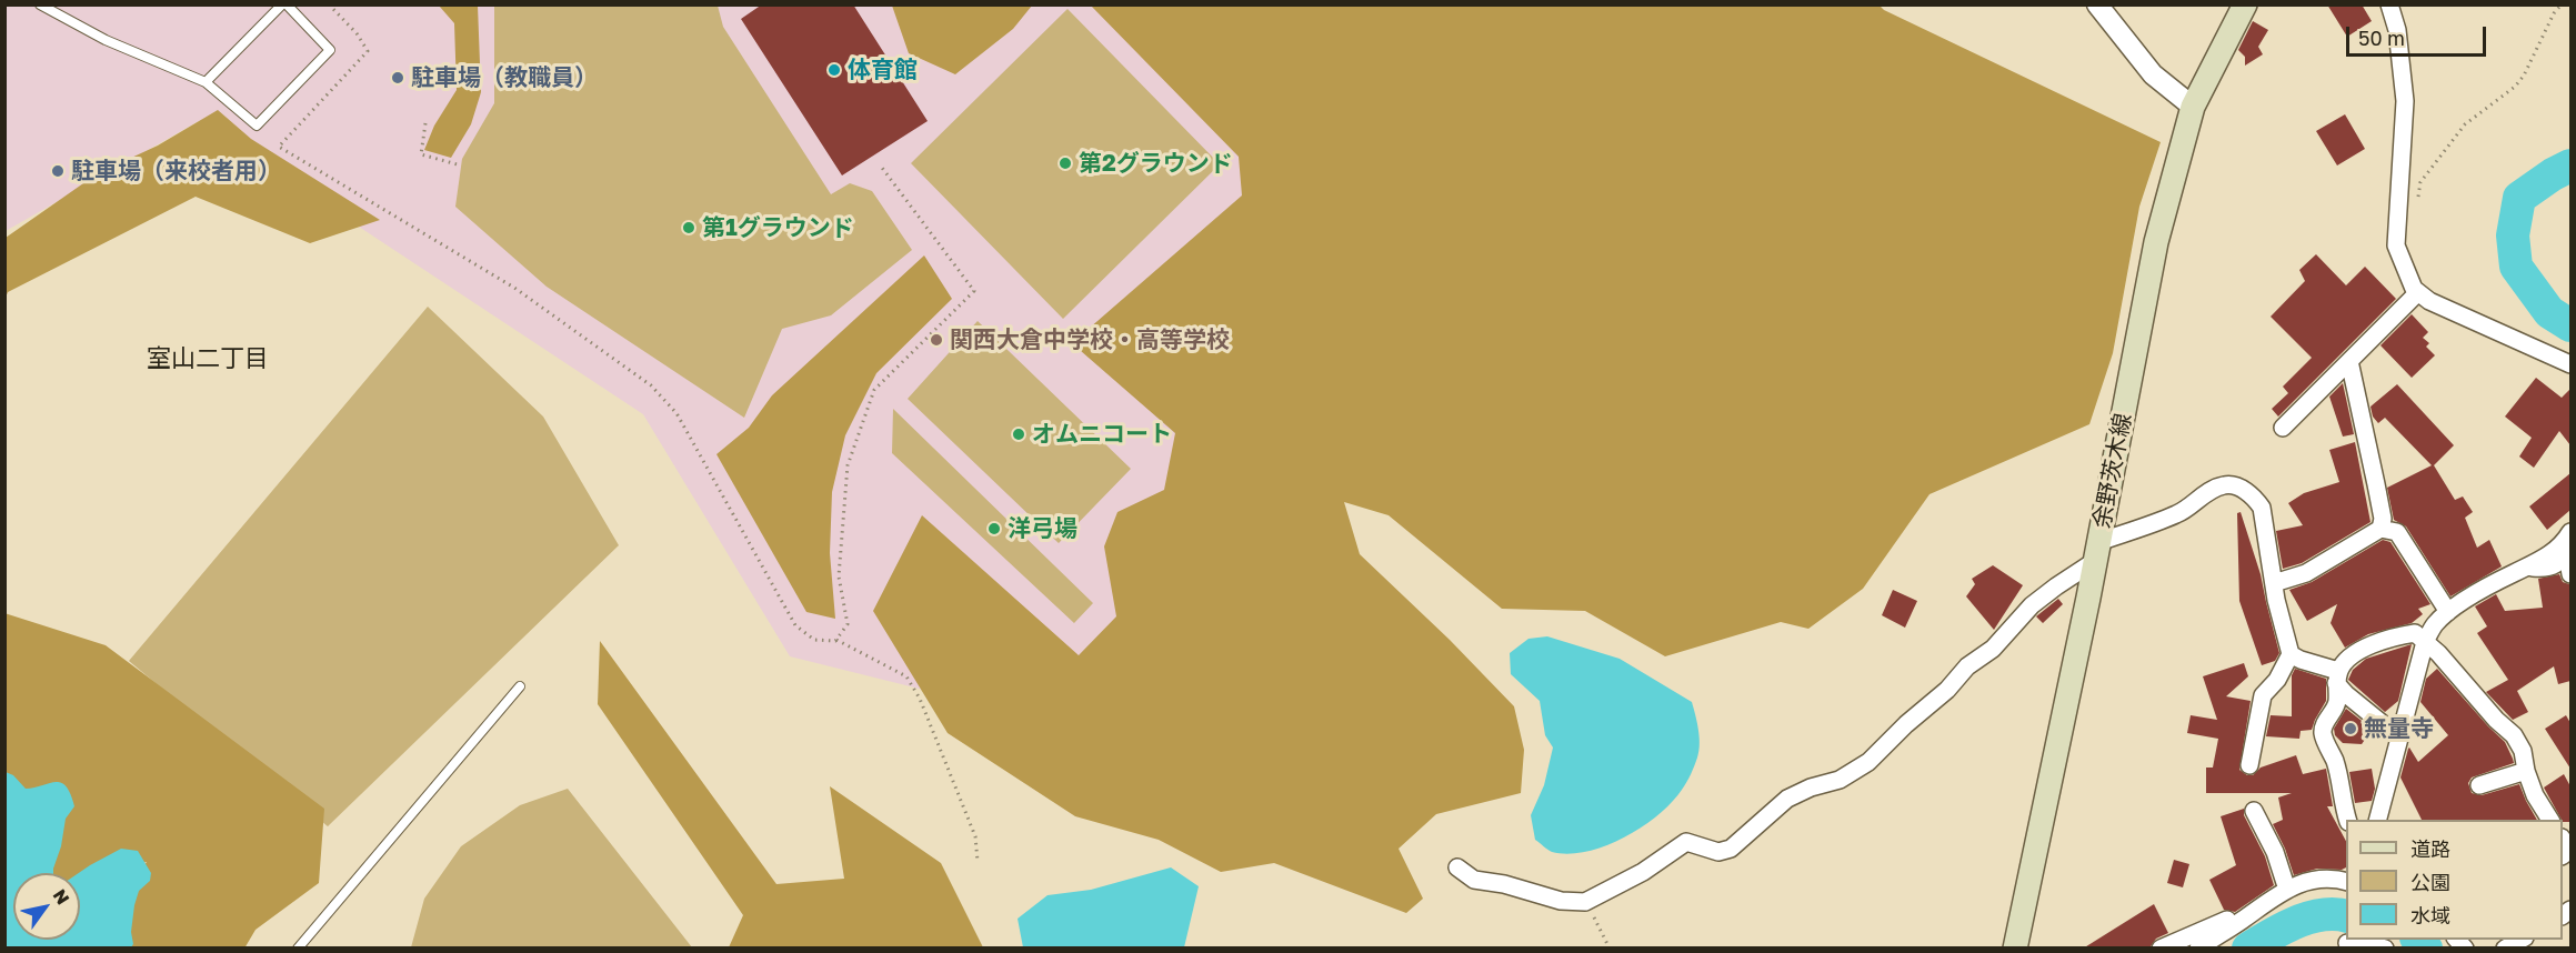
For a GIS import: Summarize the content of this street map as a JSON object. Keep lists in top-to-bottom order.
{
  "streets": {
    "main road": ["余野茨木線"]
  },
  "districts": ["室山二丁目"],
  "places": [
    "体育館",
    "駐車場（教職員）",
    "第2グラウンド",
    "駐車場（来校者用）",
    "第1グラウンド",
    "関西大倉中学校・高等学校",
    "オムニコート",
    "洋弓場",
    "無量寺"
  ],
  "legend": ["道路", "公園", "水域"],
  "scale_bar": "50 m",
  "north": "top right"
}
